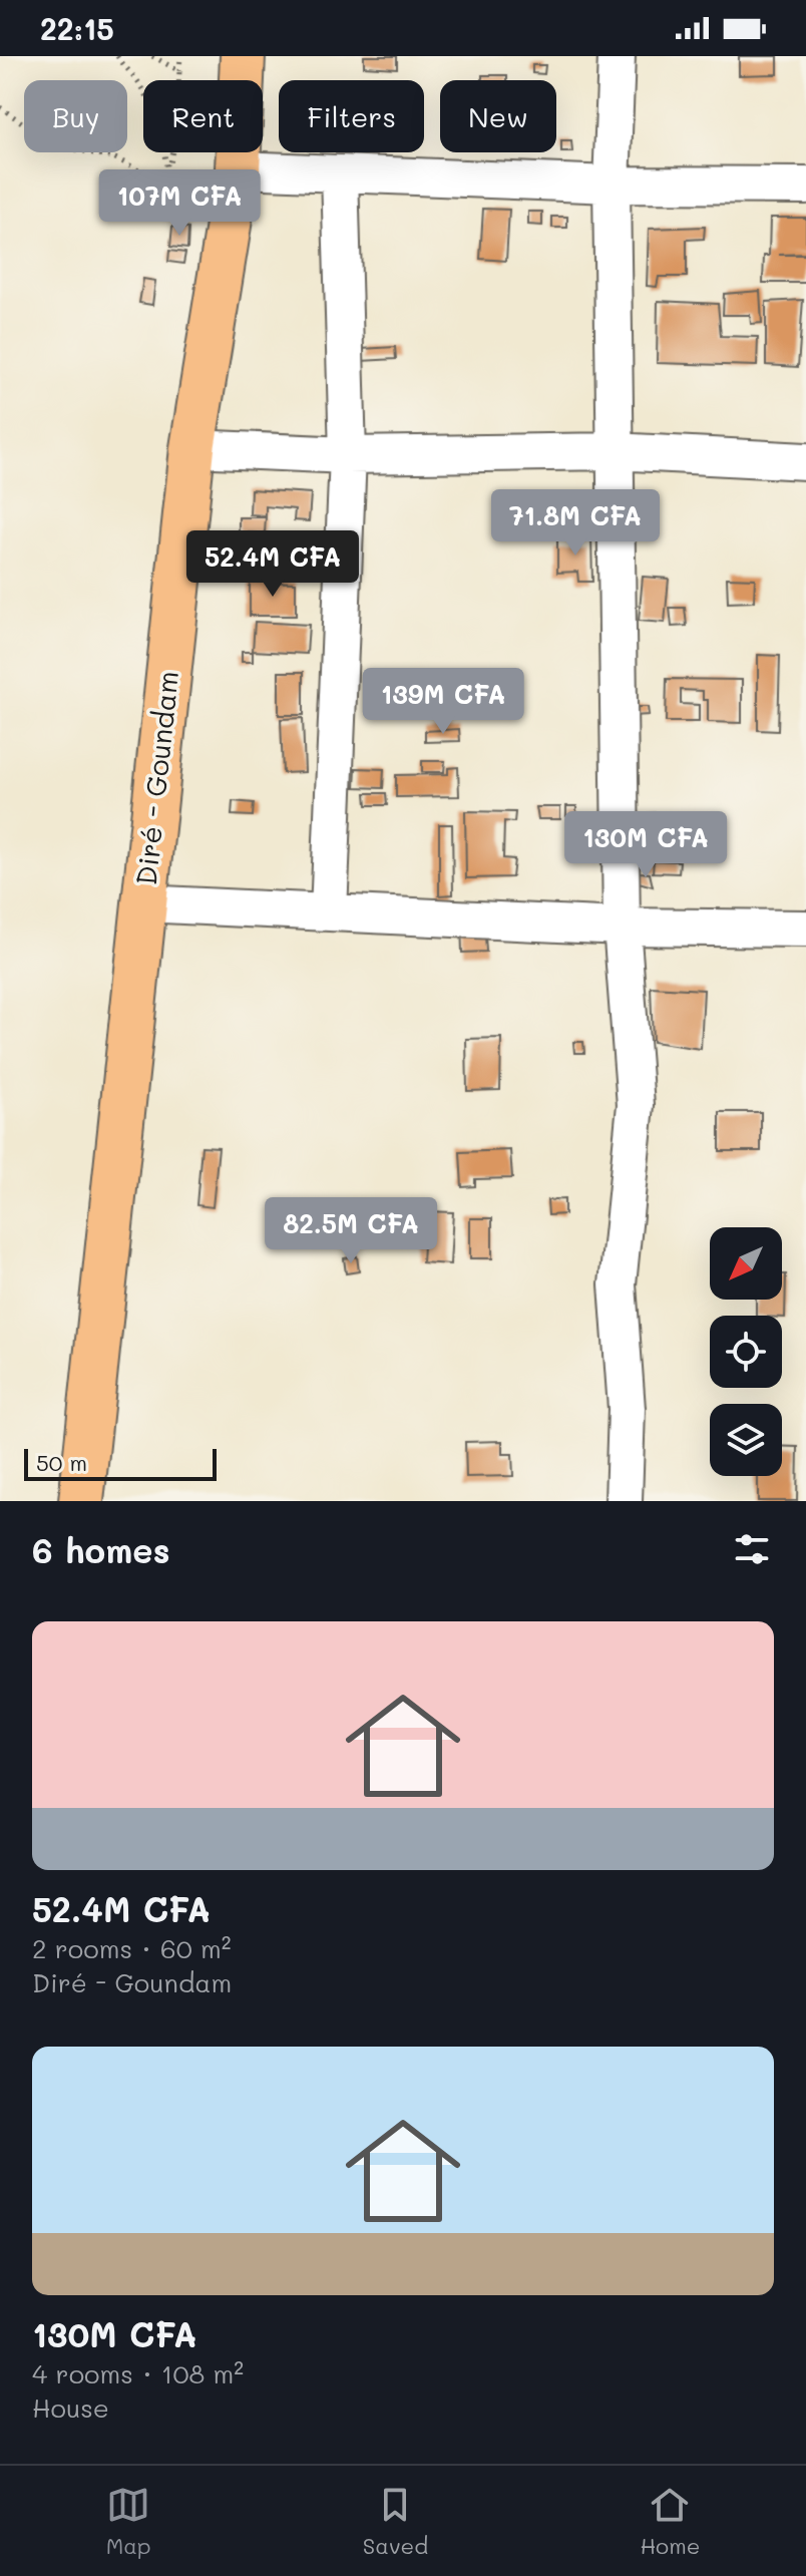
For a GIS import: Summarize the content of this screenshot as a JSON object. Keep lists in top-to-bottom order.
{
  "streets": {
    "main road": ["Diré - Goundam"]
  },
  "scale_bar": "50 m",
  "north": "bottom left",
  "page": {
    "status": "22:15",
    "chip": [
      "Buy",
      "Rent",
      "Filters",
      "New"
    ],
    "price": [
      "107M CFA",
      "71.8M CFA",
      "52.4M CFA",
      "139M CFA",
      "130M CFA",
      "82.5M CFA"
    ],
    "scale": "50 m",
    "heading": "6 homes",
    "list": [
      {
        "name": "52.4M CFA",
        "note": "2 rooms · 60 m² · Diré - Goundam"
      },
      {
        "name": "130M CFA",
        "note": "4 rooms · 108 m² · House"
      }
    ],
    "tabs": ["Map", "Saved", "Home"]
  }
}
